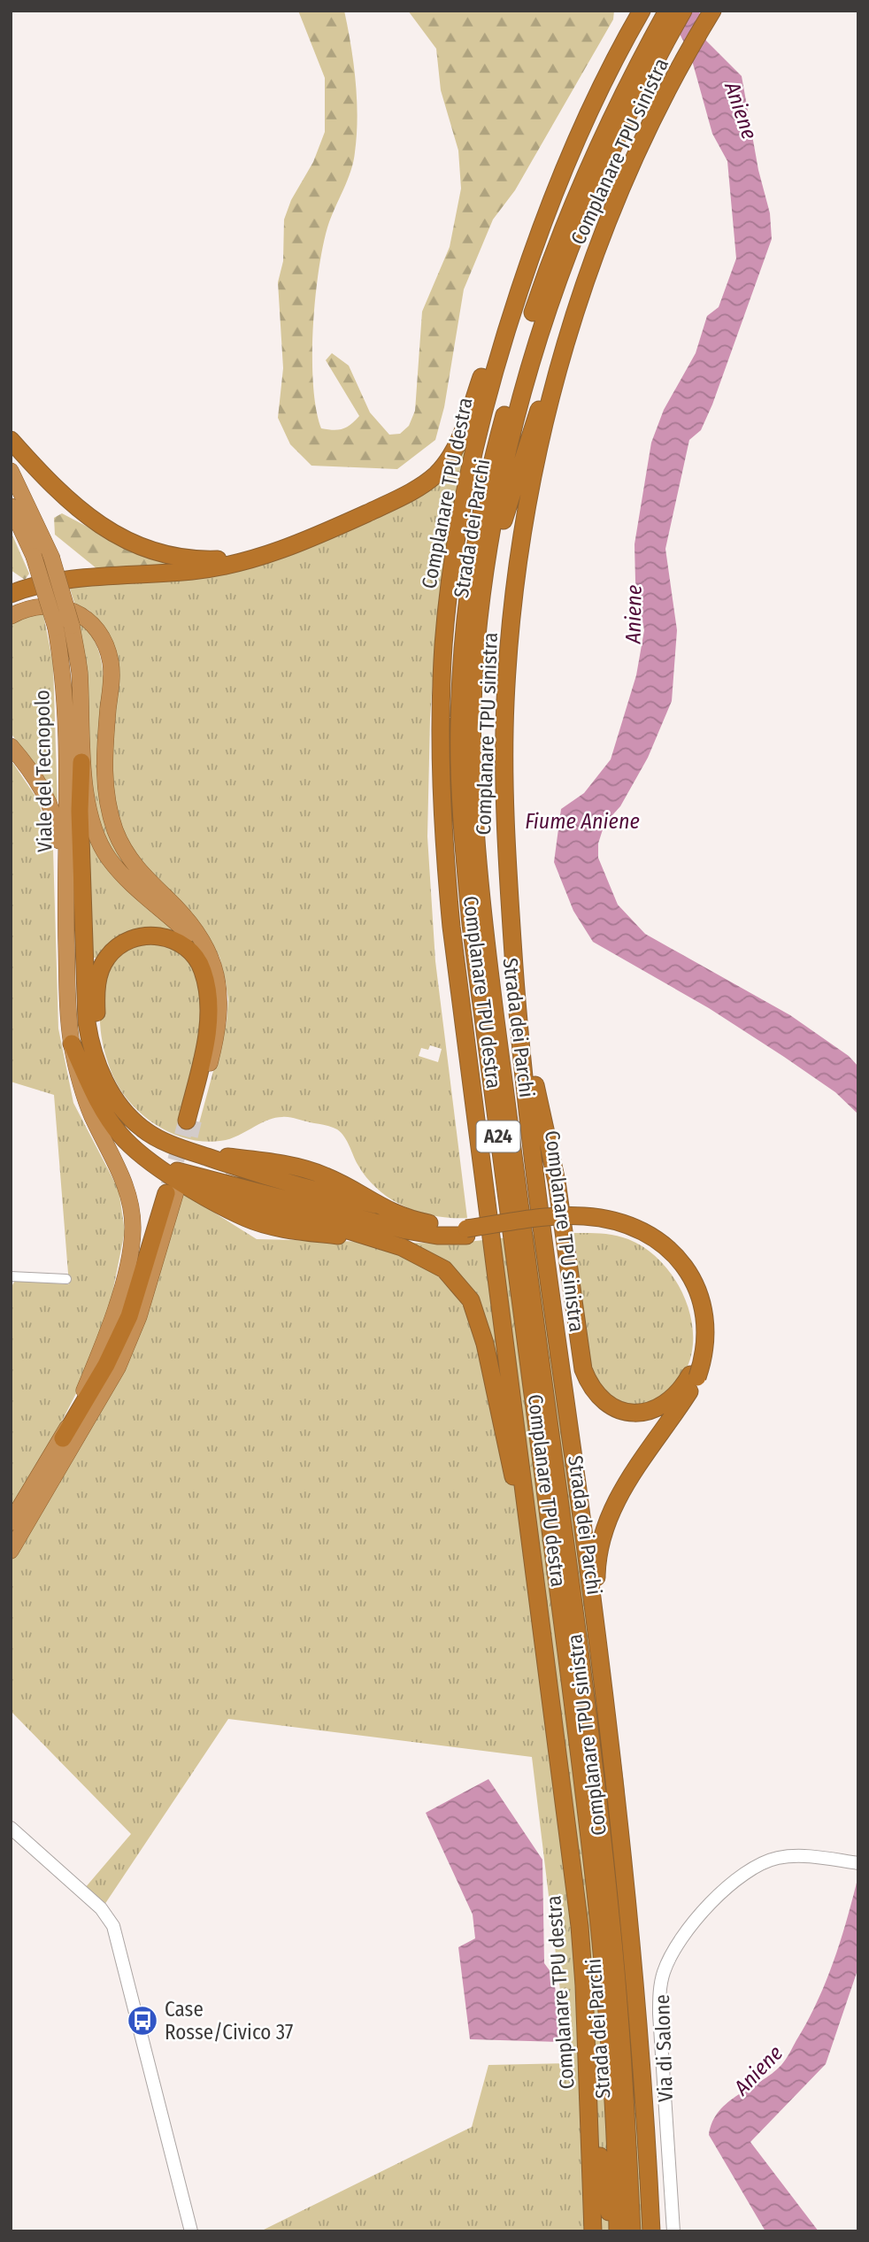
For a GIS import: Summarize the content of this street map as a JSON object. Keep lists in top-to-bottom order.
{
  "streets": {
    "highway": [
      "Complanare TPU sinistra",
      "Complanare TPU destra",
      "Strada dei Parchi",
      "Viale del Tecnopolo",
      "A24"
    ],
    "street": ["Via di Salone"]
  },
  "water": ["Aniene", "Fiume Aniene"],
  "places": {
    "bus stop": ["Case Rosse/Civico 37"]
  }
}
